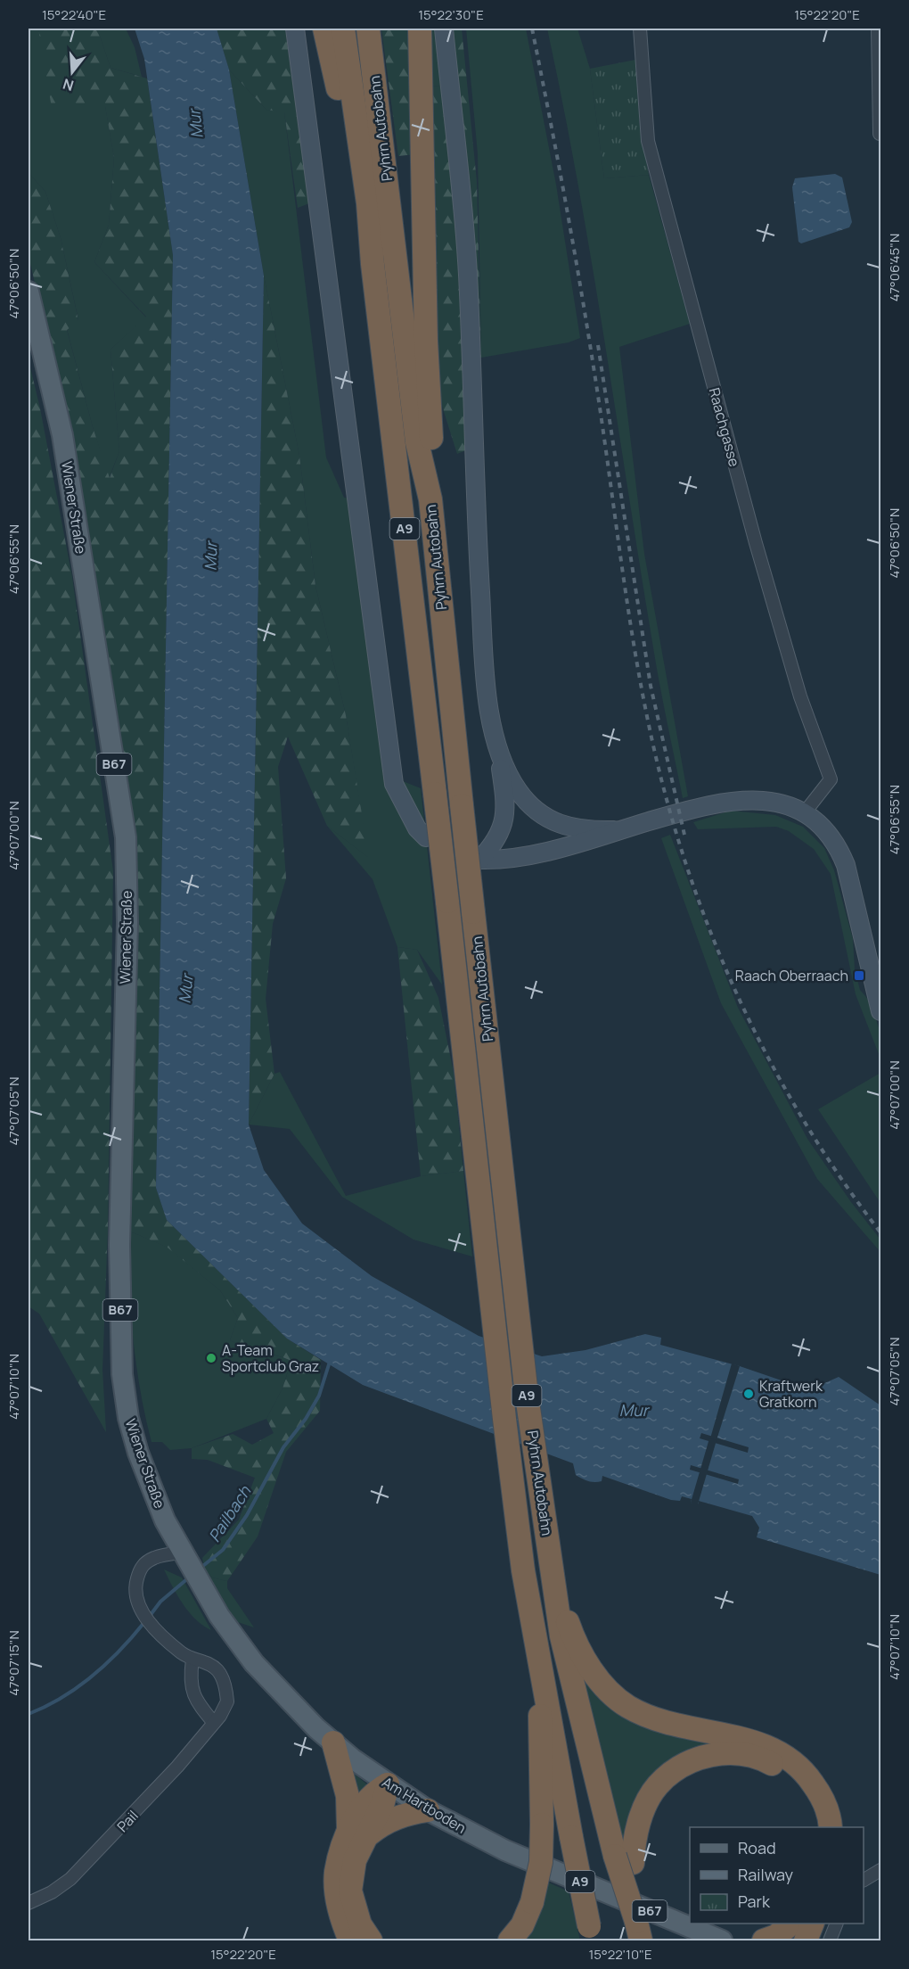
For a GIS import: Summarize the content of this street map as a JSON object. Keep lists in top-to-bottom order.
{
  "streets": {
    "highway": ["Pyhrn Autobahn", "A9"],
    "main road": ["Wiener Straße", "B67", "Am Hartboden"],
    "street": ["Raachgasse", "Pail"]
  },
  "crossings": [
    ["Wiener Straße", "Am Hartboden"],
    ["Wiener Straße", "Pail"],
    ["Am Hartboden", "Pail"]
  ],
  "water": ["Mur", "Pailbach"],
  "places": {
    "transit": ["Raach Oberraach"],
    "other": ["A-Team Sportclub Graz", "Kraftwerk Gratkorn"]
  },
  "legend": ["Road", "Railway", "Park"],
  "north": "bottom",
  "coordinates": [
    "15°22'40\"E",
    "15°22'30\"E",
    "15°22'20\"E",
    "47°06'45\"N",
    "47°06'50\"N",
    "47°06'55\"N",
    "47°07'00\"N",
    "47°07'05\"N",
    "47°07'10\"N",
    "47°07'15\"N",
    "15°22'10\"E"
  ]
}
